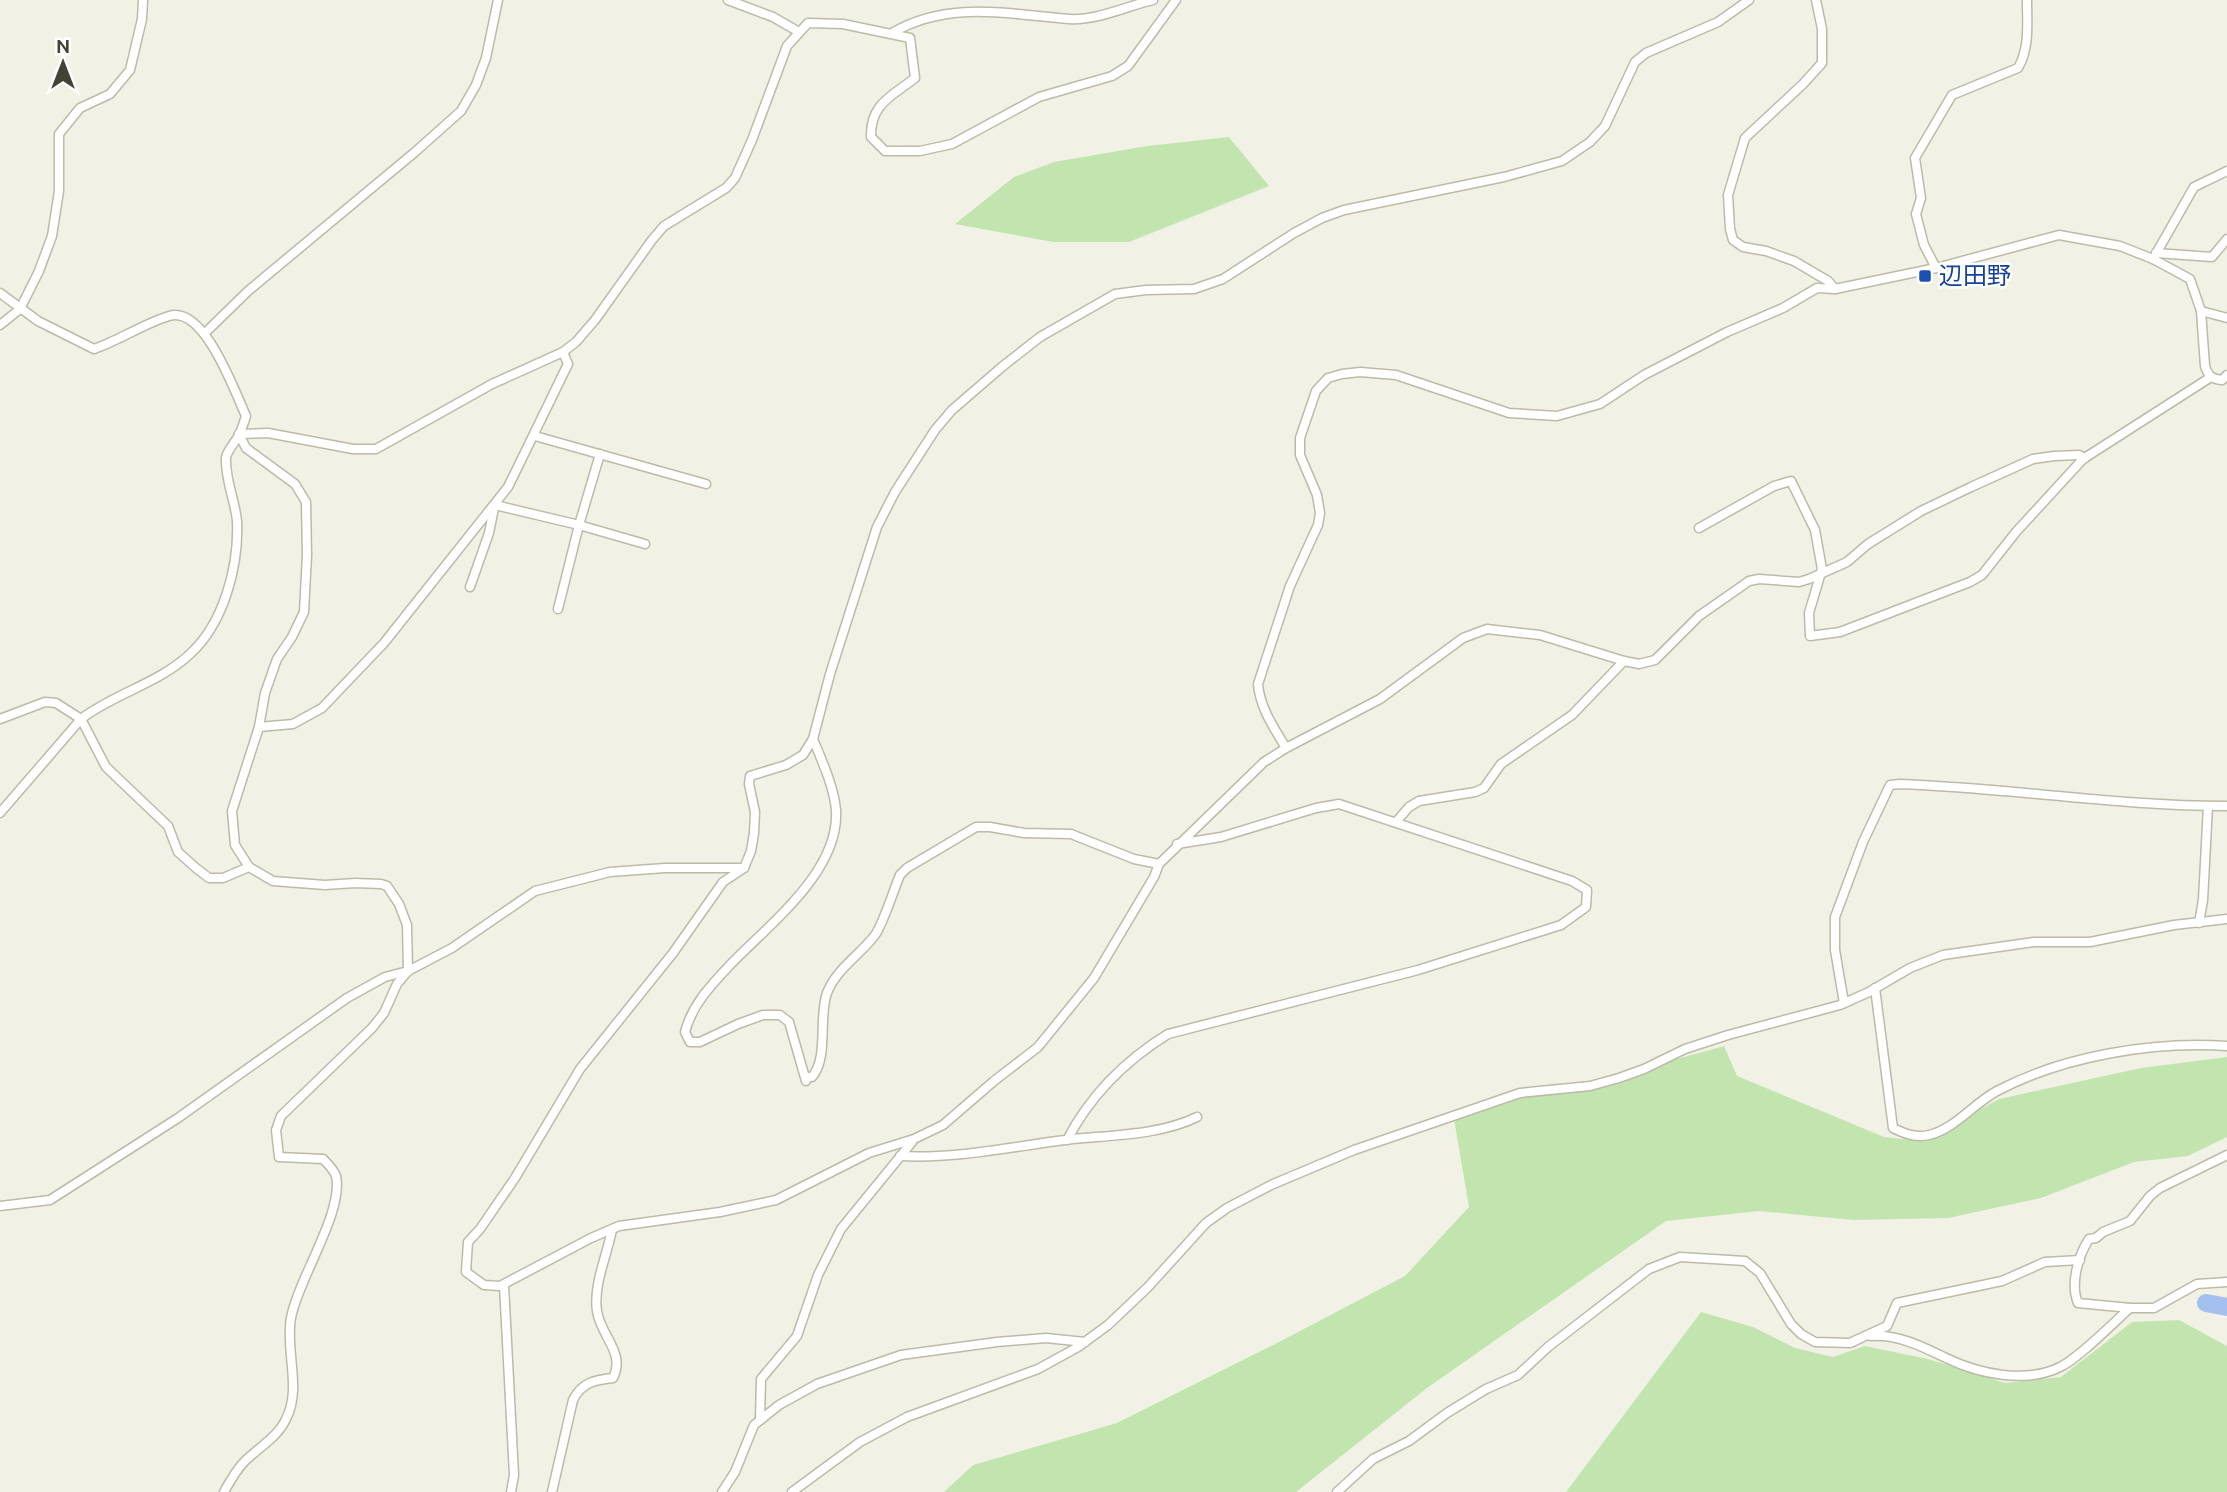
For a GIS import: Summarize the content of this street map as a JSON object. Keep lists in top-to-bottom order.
{
  "places": {
    "transit": ["辺田野"]
  },
  "north": "top"
}
